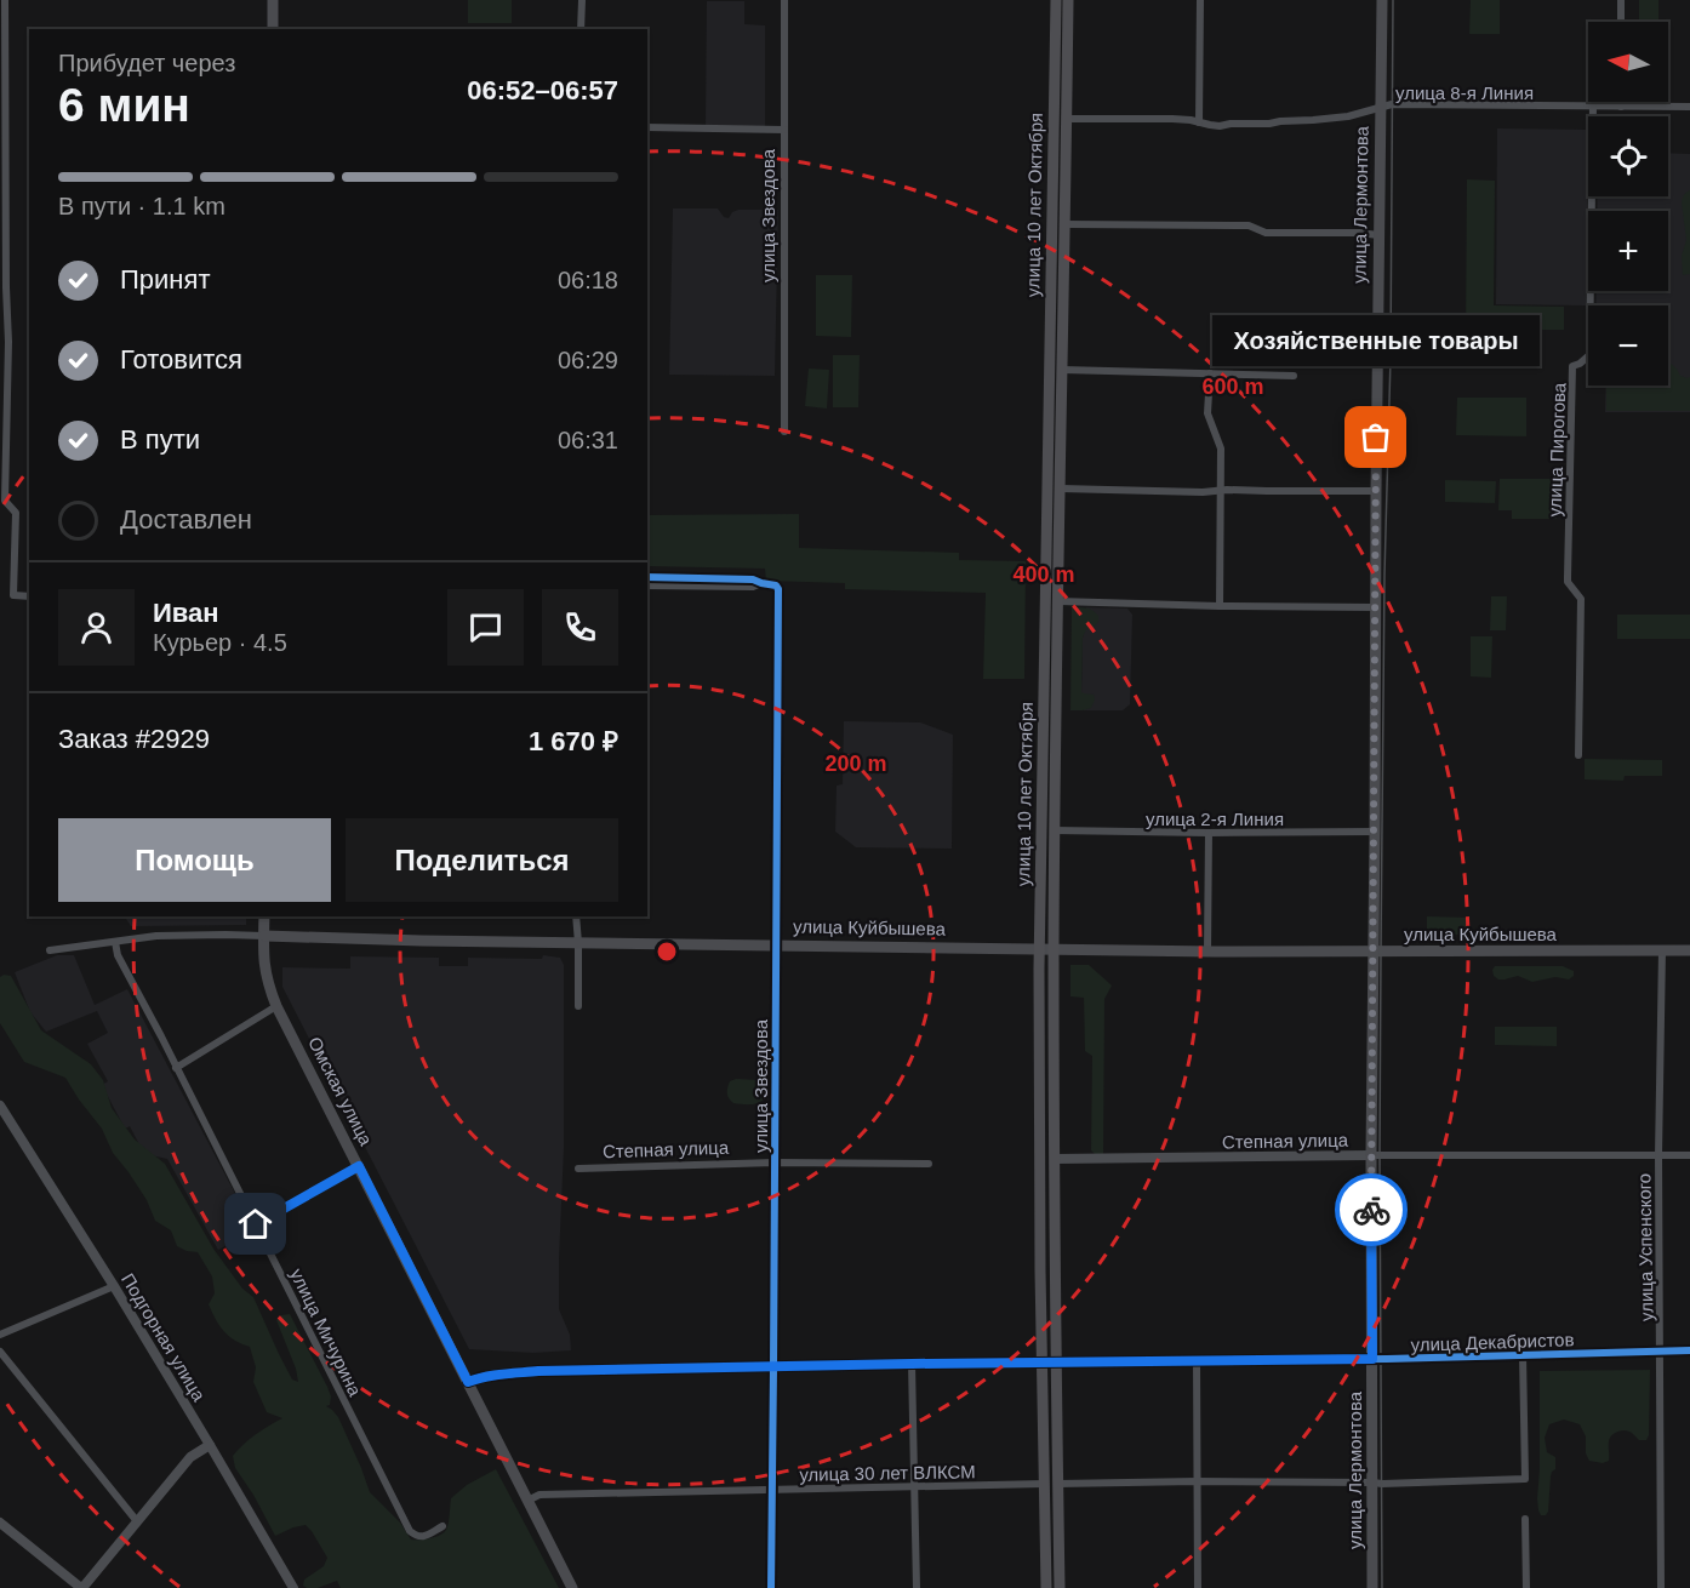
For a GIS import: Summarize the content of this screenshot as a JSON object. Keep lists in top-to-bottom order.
{
  "streets": {
    "main road": [
      "улица 10 лет Октября",
      "улица Лермонтова",
      "улица Куйбышева",
      "Омская улица"
    ],
    "street": [
      "улица 8-я Линия",
      "улица Звездова",
      "улица Пирогова",
      "улица 2-я Линия",
      "Степная улица",
      "улица Успенского",
      "улица Мичурина",
      "Подгорная улица",
      "улица Декабристов",
      "улица 30 лет ВЛКСМ"
    ]
  },
  "crossings": [
    ["улица 8-я Линия", "улица 10 лет Октября"],
    ["улица 8-я Линия", "улица Лермонтова"],
    ["улица 8-я Линия", "улица Пирогова"],
    ["улица 10 лет Октября", "улица 2-я Линия"],
    ["улица 10 лет Октября", "улица Куйбышева"],
    ["улица 10 лет Октября", "Степная улица"],
    ["улица 10 лет Октября", "улица Декабристов"],
    ["улица 10 лет Октября", "улица 30 лет ВЛКСМ"],
    ["улица Лермонтова", "улица 2-я Линия"],
    ["улица Лермонтова", "улица Куйбышева"],
    ["улица Лермонтова", "Степная улица"],
    ["улица Лермонтова", "улица Декабристов"],
    ["улица Звездова", "улица Куйбышева"],
    ["улица Звездова", "Степная улица"],
    ["улица Звездова", "улица Декабристов"],
    ["улица Звездова", "улица 30 лет ВЛКСМ"],
    ["улица Куйбышева", "Омская улица"],
    ["улица Куйбышева", "улица Успенского"],
    ["улица Куйбышева", "улица Мичурина"],
    ["Омская улица", "улица Декабристов"],
    ["Омская улица", "улица 30 лет ВЛКСМ"],
    ["Степная улица", "улица Успенского"],
    ["улица Успенского", "улица Декабристов"]
  ],
  "places": ["Хозяйственные товары"],
  "north": "left",
  "page": {
    "map_buttons": ["+", "−"],
    "heading": ["6 мин", "Прибудет через", "06:52–06:57"],
    "panel": [
      "Иван",
      "Курьер · 4.5",
      "Заказ #2929",
      "1 670 ₽"
    ],
    "bar": "В пути · 1.1 km",
    "list": [
      ["Принят", "06:18"],
      ["Готовится", "06:29"],
      ["В пути", "06:31"],
      "Доставлен"
    ],
    "bubble": "Хозяйственные товары",
    "buttons": ["Помощь", "Поделиться"]
  },
  "rings": ["600 m", "400 m", "200 m"]
}
